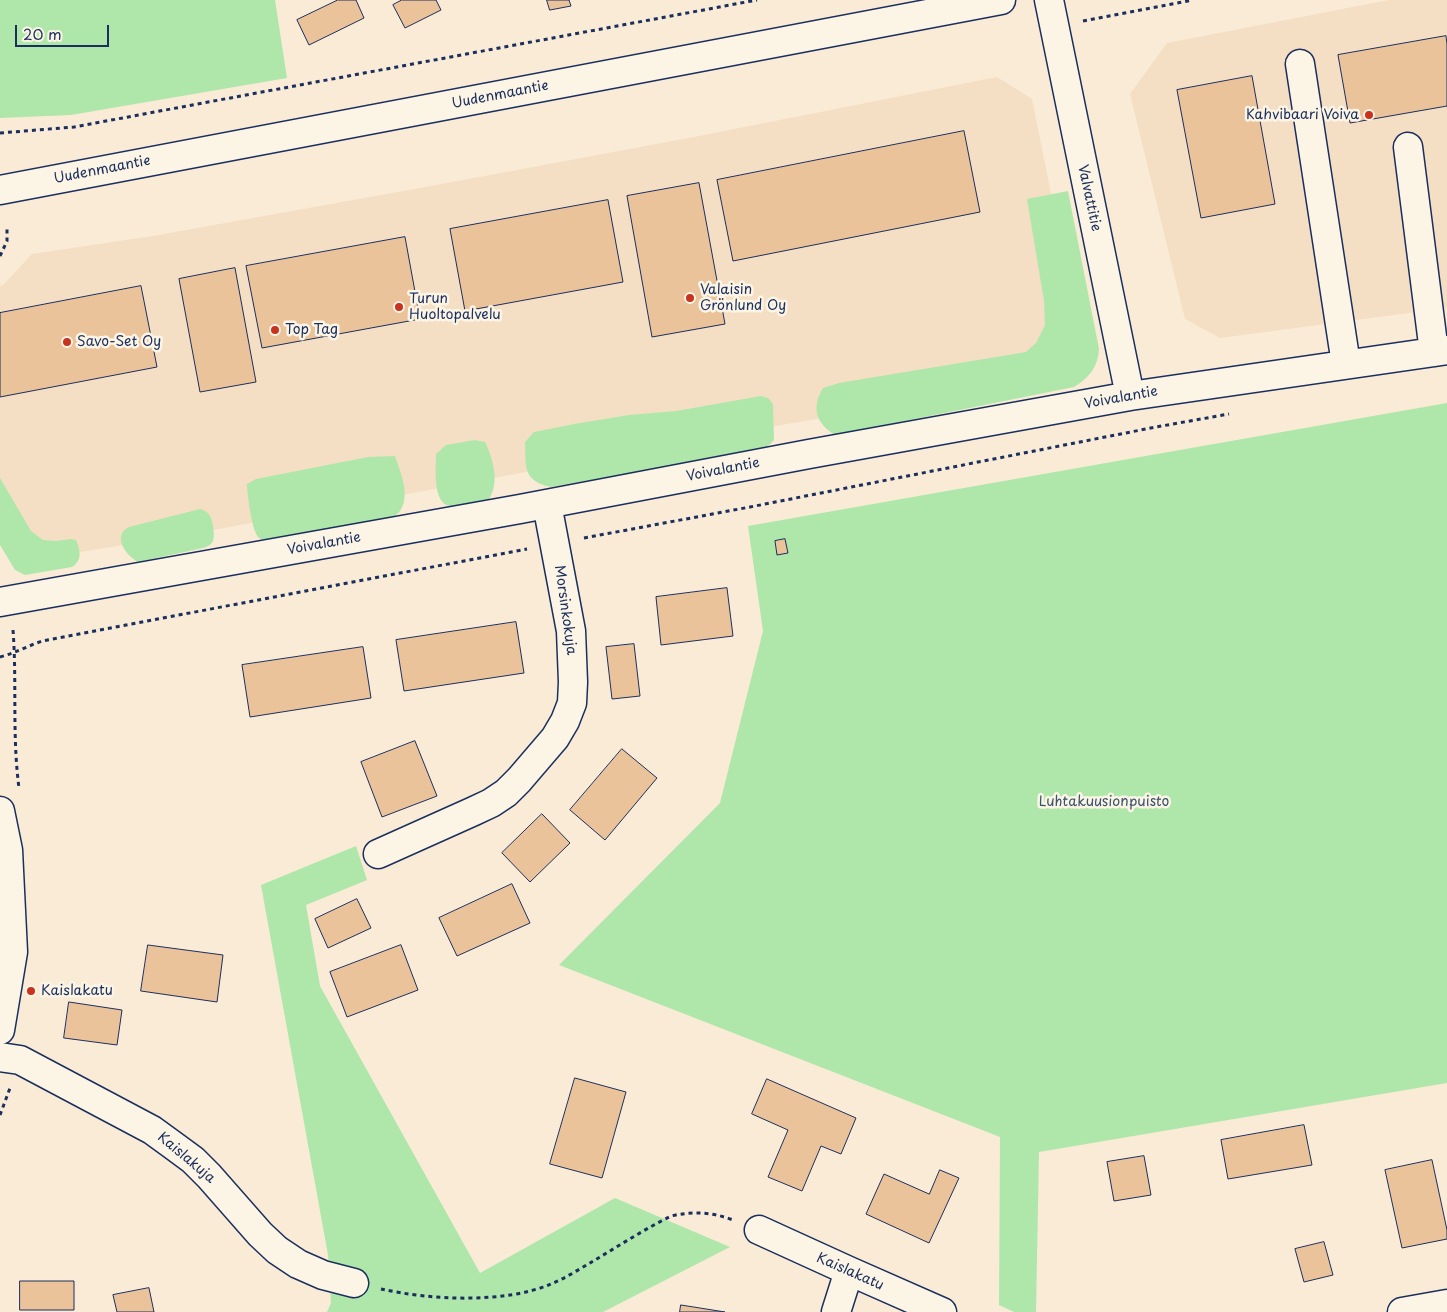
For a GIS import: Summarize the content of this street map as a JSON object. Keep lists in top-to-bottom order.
{
  "streets": {
    "street": [
      "Uudenmaantie",
      "Valvattitie",
      "Voivalantie",
      "Morsinkokuja",
      "Kaislakuja",
      "Kaislakatu"
    ]
  },
  "crossings": [
    ["Valvattitie", "Voivalantie"],
    ["Voivalantie", "Morsinkokuja"]
  ],
  "parks": ["Luhtakuusionpuisto"],
  "places": [
    "Kahvibaari Voiva",
    "Valaisin Grönlund Oy",
    "Turun Huoltopalvelu",
    "Top Tag",
    "Savo-Set Oy",
    "Kaislakatu"
  ],
  "scale_bar": "20 m"
}
